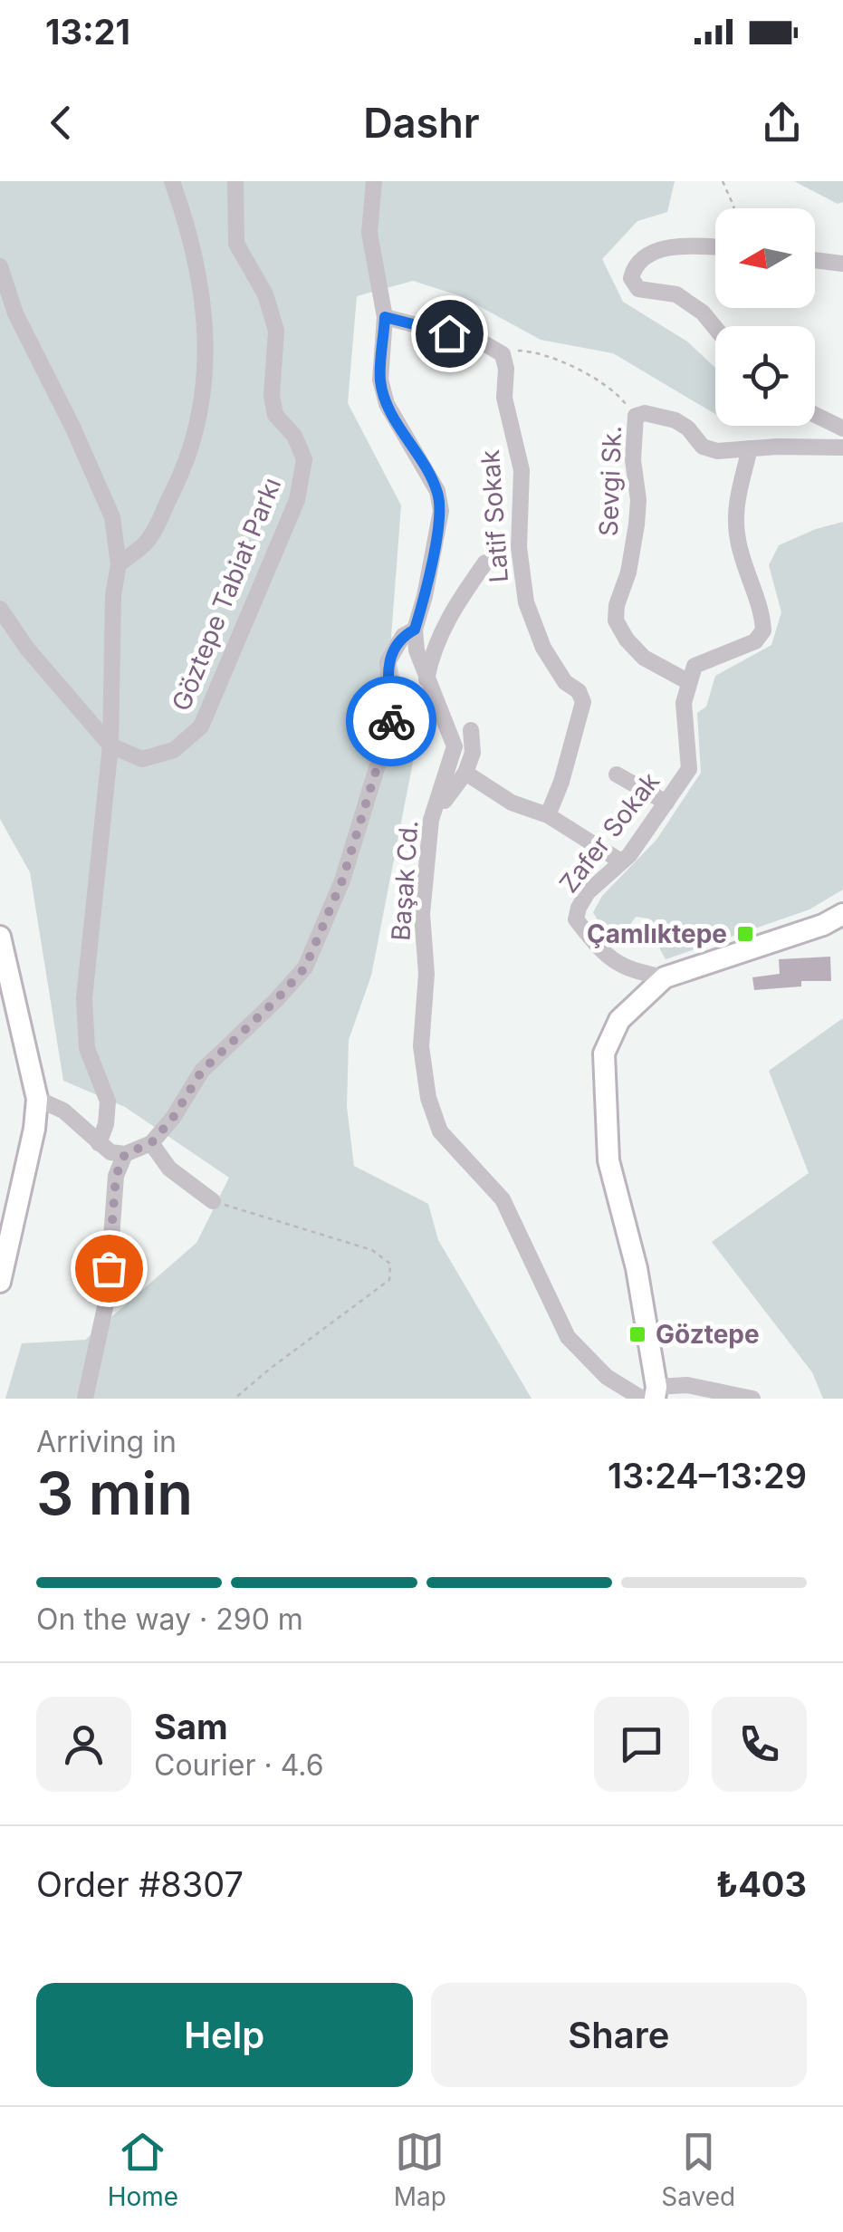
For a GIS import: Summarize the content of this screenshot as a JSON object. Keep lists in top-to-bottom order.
{
  "streets": {
    "street": [
      "Sevgi Sk.",
      "Latif Sokak",
      "Göztepe Tabiat Parkı",
      "Zafer Sokak",
      "Başak Cd."
    ]
  },
  "crossings": [
    ["Sevgi Sk.", "Zafer Sokak"]
  ],
  "places": {
    "transit": ["Çamlıktepe", "Göztepe"]
  },
  "north": "left",
  "page": {
    "status": "13:21",
    "header": "Dashr",
    "heading": ["3 min", "Arriving in", "13:24–13:29"],
    "panel": [
      "Sam",
      "Courier · 4.6",
      "Order #8307",
      "₺403"
    ],
    "bar": "On the way · 290 m",
    "buttons": ["Help", "Share"],
    "tabs": ["Home", "Map", "Saved"]
  }
}
